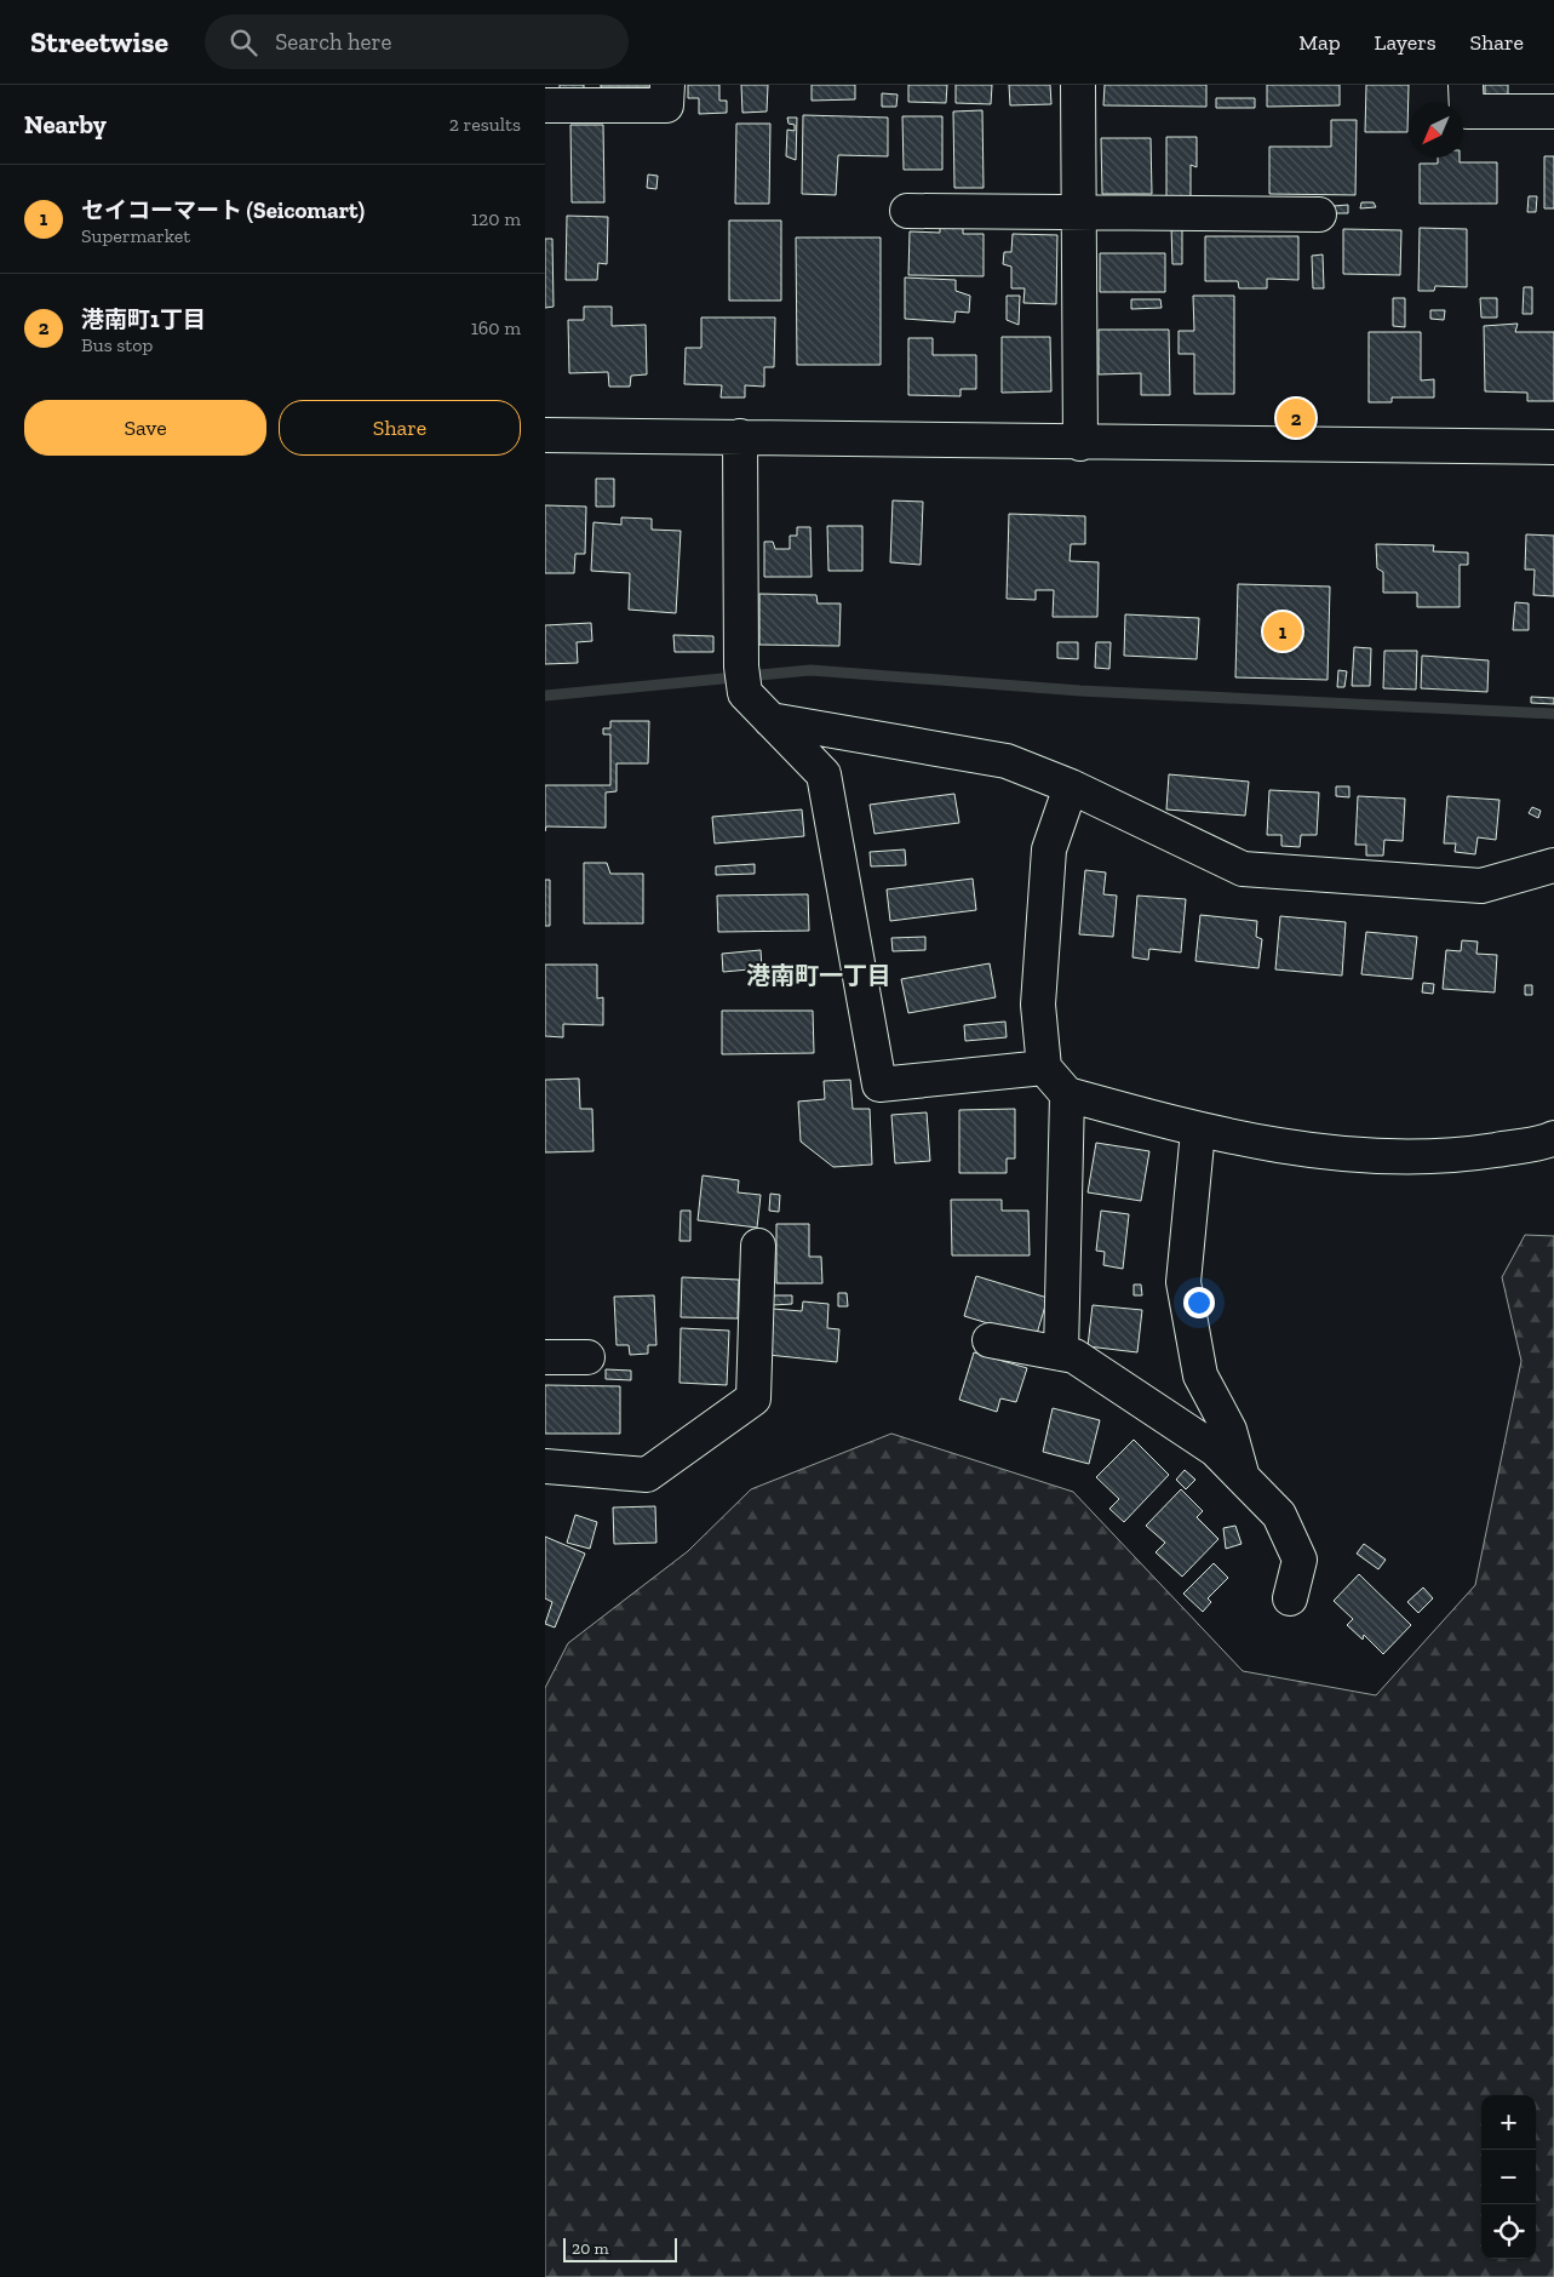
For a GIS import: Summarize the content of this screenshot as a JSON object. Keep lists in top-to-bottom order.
{
  "districts": ["港南町一丁目"],
  "scale_bar": "20 m",
  "north": "bottom left",
  "page": {
    "header": "Streetwise",
    "search": "Search here",
    "nav": ["Map", "Layers", "Share"],
    "heading": ["Nearby", "2 results"],
    "list": [
      {
        "mark": "1",
        "name": "セイコーマート (Seicomart)",
        "note": "Supermarket",
        "value": "120 m"
      },
      {
        "mark": "2",
        "name": "港南町1丁目",
        "note": "Bus stop",
        "value": "160 m"
      }
    ],
    "buttons": ["Save", "Share"],
    "pins": ["2", "1"],
    "map_buttons": ["+", "−"],
    "scale": "20 m"
  }
}
